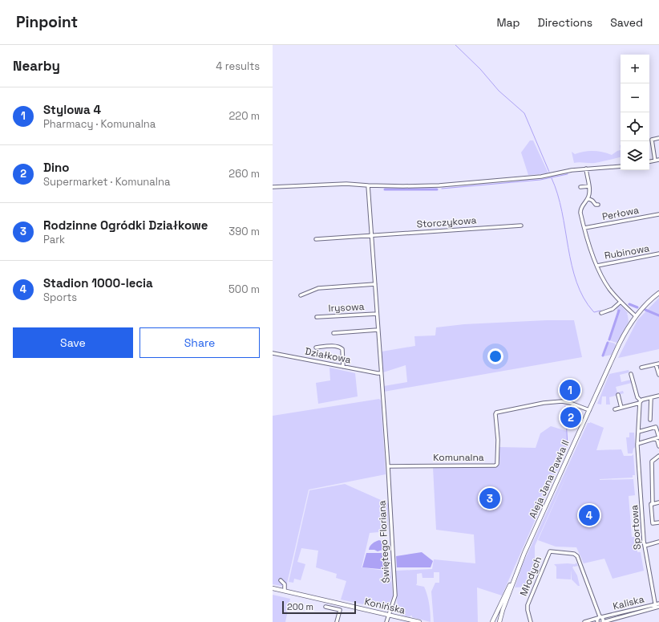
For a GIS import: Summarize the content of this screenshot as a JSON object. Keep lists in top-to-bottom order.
{
  "streets": {
    "main road": ["Aleja Jana Pawła II", "Konińska"],
    "street": [
      "Perłowa",
      "Storczykowa",
      "Rubinowa",
      "Irysowa",
      "Działkowa",
      "Komunalna",
      "Sportowa",
      "Świętego Floriana",
      "Młodych",
      "Kaliska"
    ]
  },
  "crossings": [
    ["Komunalna", "Aleja Jana Pawła II"],
    ["Komunalna", "Świętego Floriana"],
    ["Sportowa", "Kaliska"],
    ["Świętego Floriana", "Konińska"],
    ["Młodych", "Kaliska"]
  ],
  "scale_bar": "200 m",
  "page": {
    "header": "Pinpoint",
    "nav": ["Map", "Directions", "Saved"],
    "heading": ["Nearby", "4 results"],
    "map_buttons": ["+", "−"],
    "list": [
      {
        "mark": "1",
        "name": "Stylowa 4",
        "note": "Pharmacy · Komunalna",
        "value": "220 m"
      },
      {
        "mark": "2",
        "name": "Dino",
        "note": "Supermarket · Komunalna",
        "value": "260 m"
      },
      {
        "mark": "3",
        "name": "Rodzinne Ogródki Działkowe",
        "note": "Park",
        "value": "390 m"
      },
      {
        "mark": "4",
        "name": "Stadion 1000-lecia",
        "note": "Sports",
        "value": "500 m"
      }
    ],
    "buttons": ["Save", "Share"],
    "pins": [
      "1",
      "2",
      "3",
      "4"
    ],
    "scale": "200 m"
  }
}
